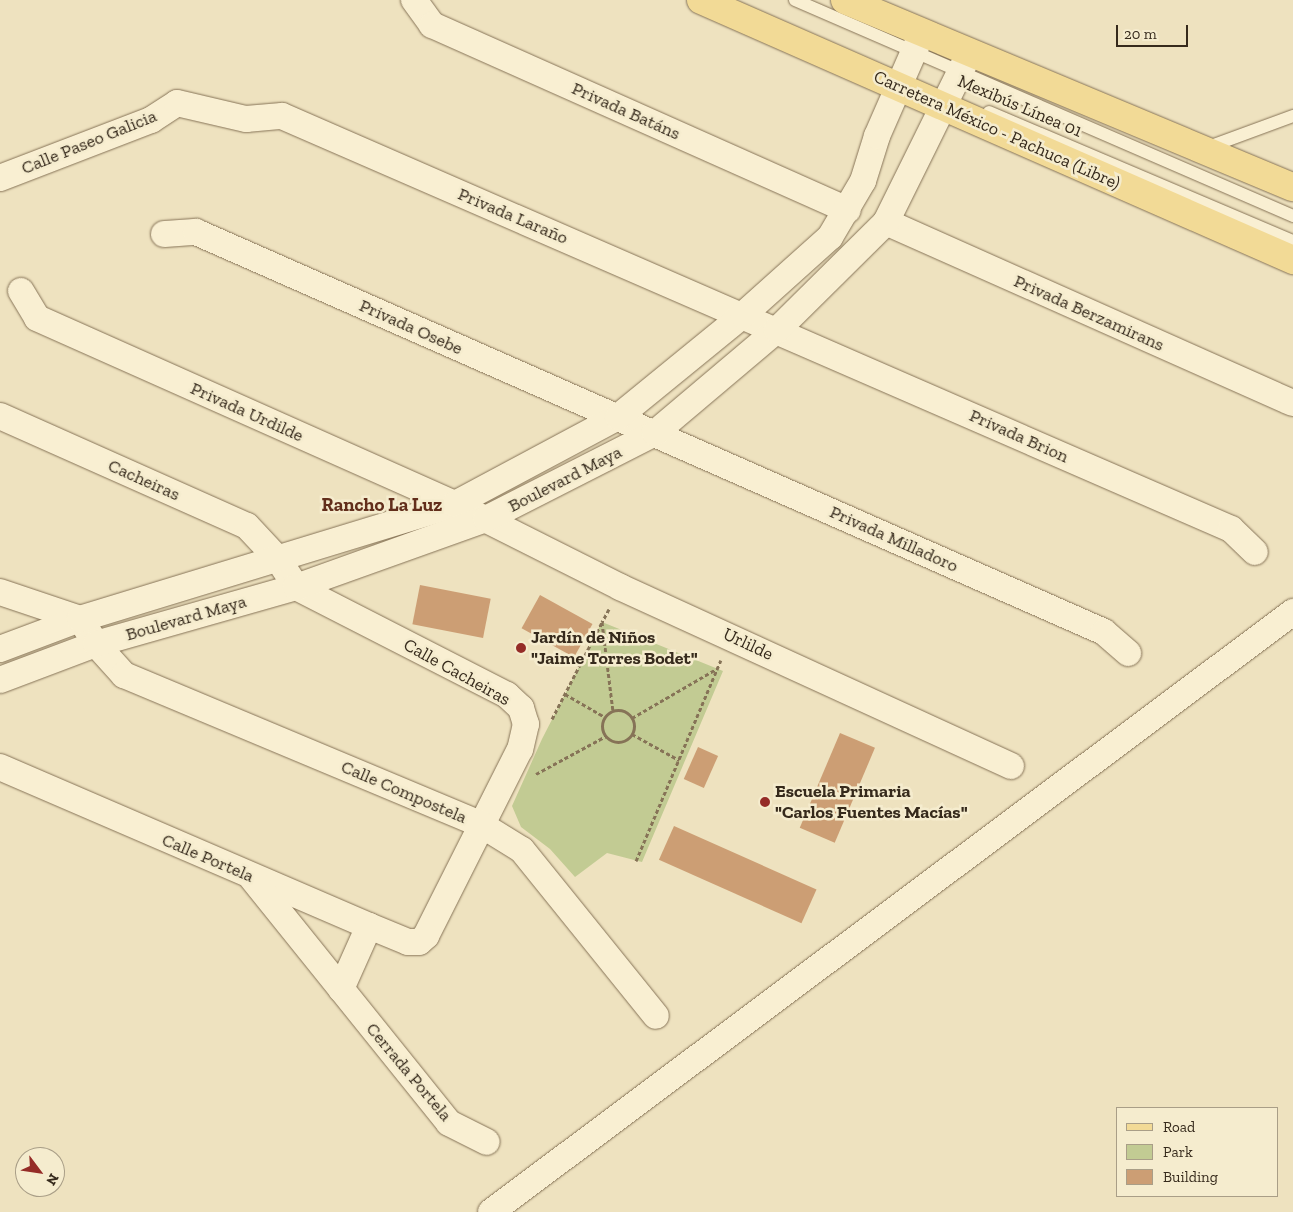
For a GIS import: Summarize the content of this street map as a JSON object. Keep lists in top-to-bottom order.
{
  "streets": {
    "main road": ["Carretera México - Pachuca (Libre)"],
    "street": [
      "Privada Batáns",
      "Calle Paseo Galicia",
      "Privada Laraño",
      "Privada Berzamirans",
      "Privada Osebe",
      "Privada Urdilde",
      "Privada Brion",
      "Boulevard Maya",
      "Cacheiras",
      "Privada Milladoro",
      "Urlilde",
      "Calle Cacheiras",
      "Calle Compostela",
      "Calle Portela",
      "Cerrada Portela"
    ],
    "lane": ["Mexibús Línea 01"]
  },
  "crossings": [
    ["Mexibús Línea 01", "Carretera México - Pachuca (Libre)"],
    ["Mexibús Línea 01", "Boulevard Maya"],
    ["Privada Batáns", "Boulevard Maya"],
    ["Carretera México - Pachuca (Libre)", "Boulevard Maya"],
    ["Calle Paseo Galicia", "Privada Laraño"],
    ["Privada Laraño", "Privada Brion"],
    ["Privada Laraño", "Boulevard Maya"],
    ["Privada Berzamirans", "Boulevard Maya"],
    ["Privada Osebe", "Boulevard Maya"],
    ["Privada Osebe", "Privada Milladoro"],
    ["Privada Urdilde", "Boulevard Maya"],
    ["Privada Urdilde", "Urlilde"],
    ["Privada Brion", "Boulevard Maya"],
    ["Boulevard Maya", "Cacheiras"],
    ["Boulevard Maya", "Privada Milladoro"],
    ["Boulevard Maya", "Urlilde"],
    ["Boulevard Maya", "Calle Cacheiras"],
    ["Boulevard Maya", "Calle Compostela"],
    ["Calle Cacheiras", "Calle Compostela"],
    ["Calle Cacheiras", "Calle Portela"],
    ["Calle Portela", "Cerrada Portela"]
  ],
  "districts": ["Rancho La Luz"],
  "places": ["Jardín de Niños \"Jaime Torres Bodet\"", "Escuela Primaria \"Carlos Fuentes Macías\""],
  "legend": ["Road", "Park", "Building"],
  "scale_bar": "20 m",
  "north": "bottom right"
}
